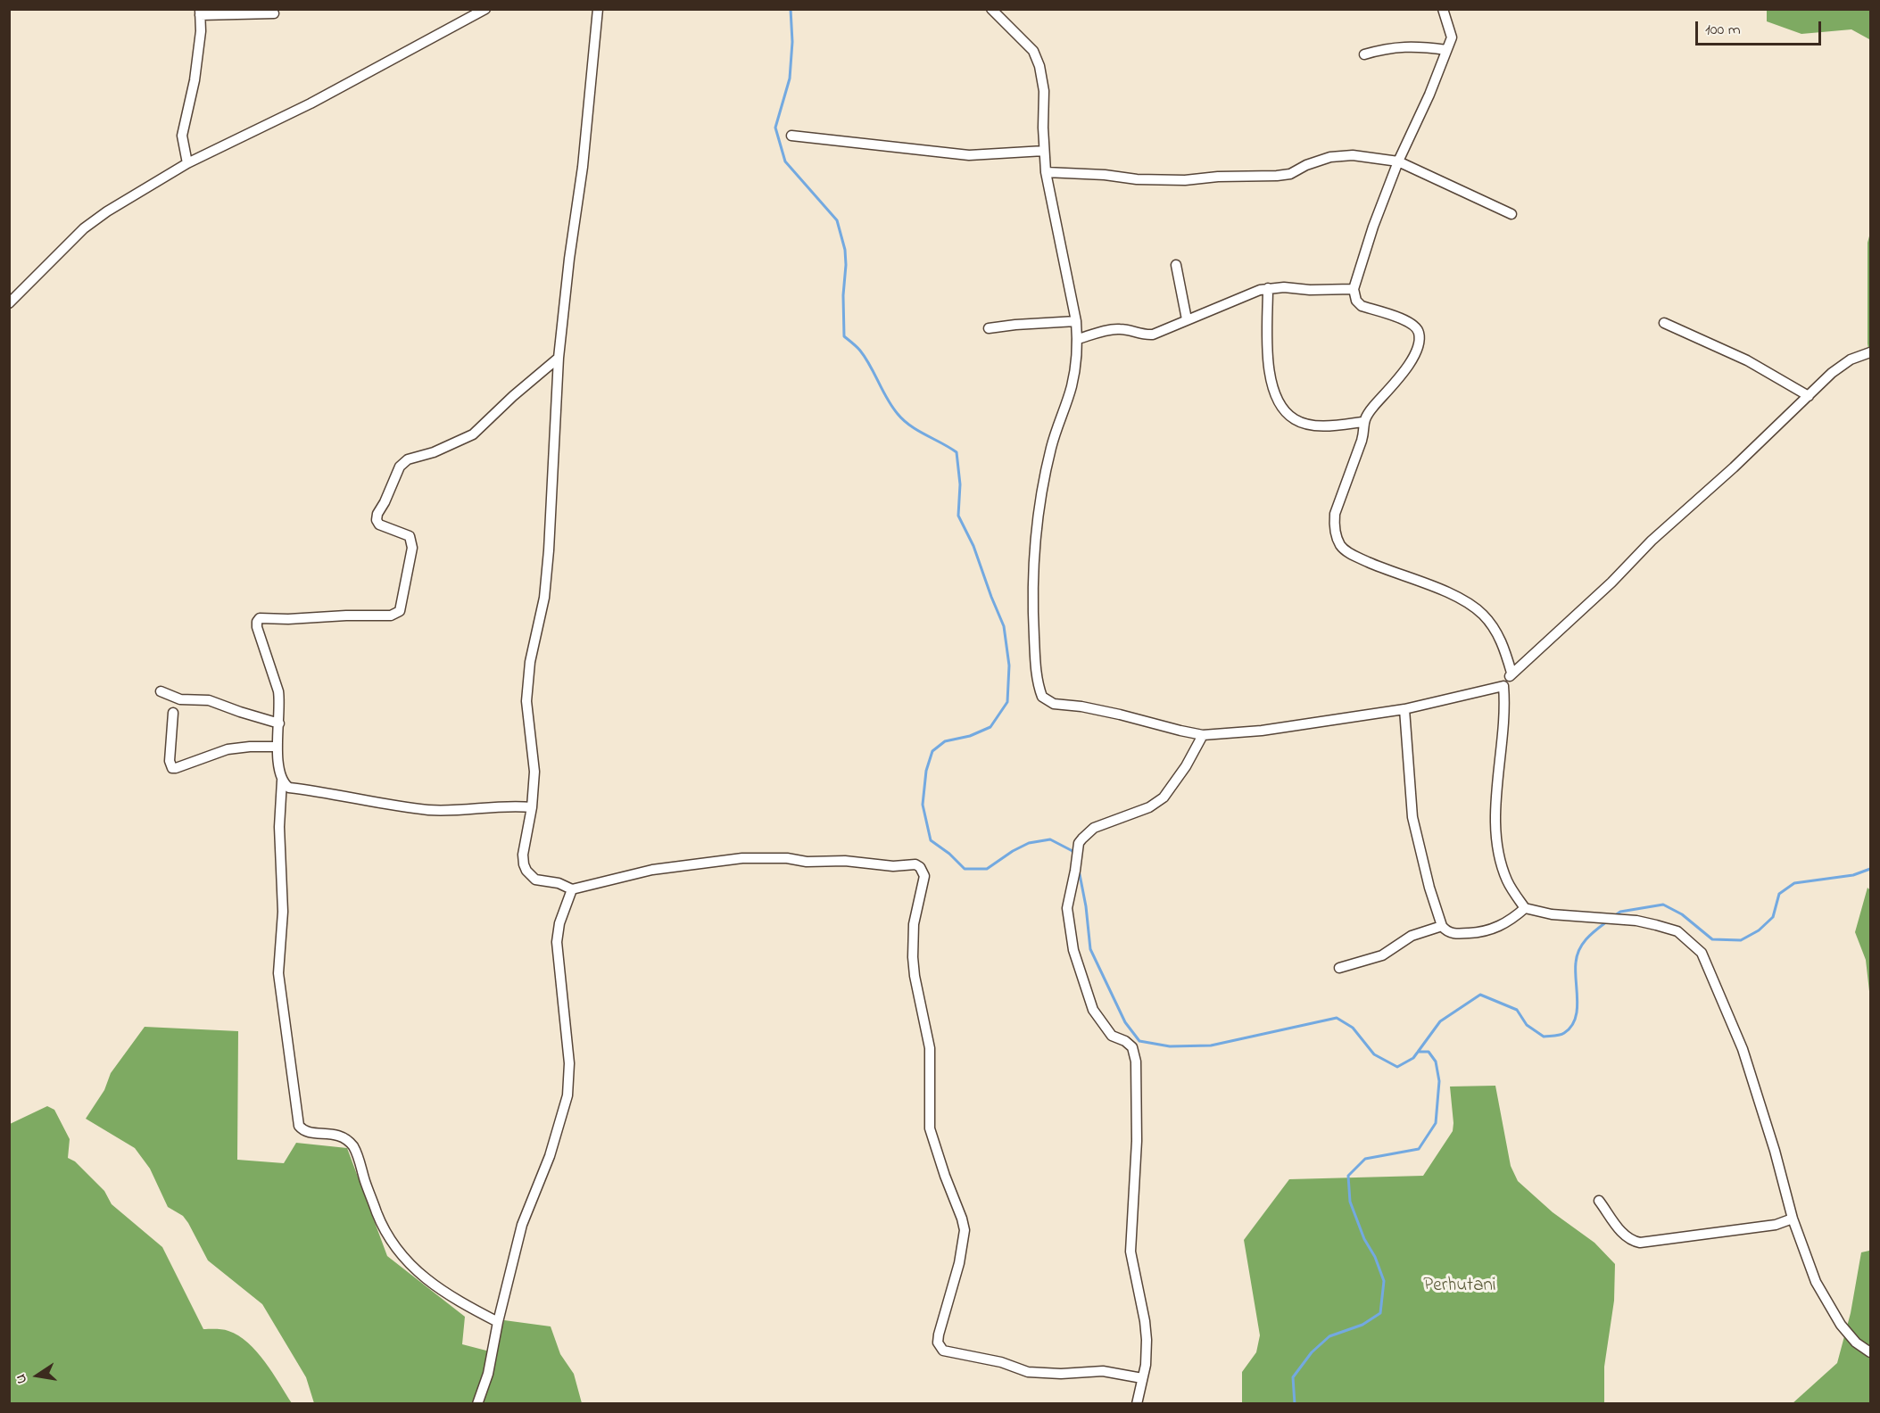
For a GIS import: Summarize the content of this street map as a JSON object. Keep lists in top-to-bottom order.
{
  "parks": ["Perhutani"],
  "scale_bar": "100 m",
  "north": "left"
}
